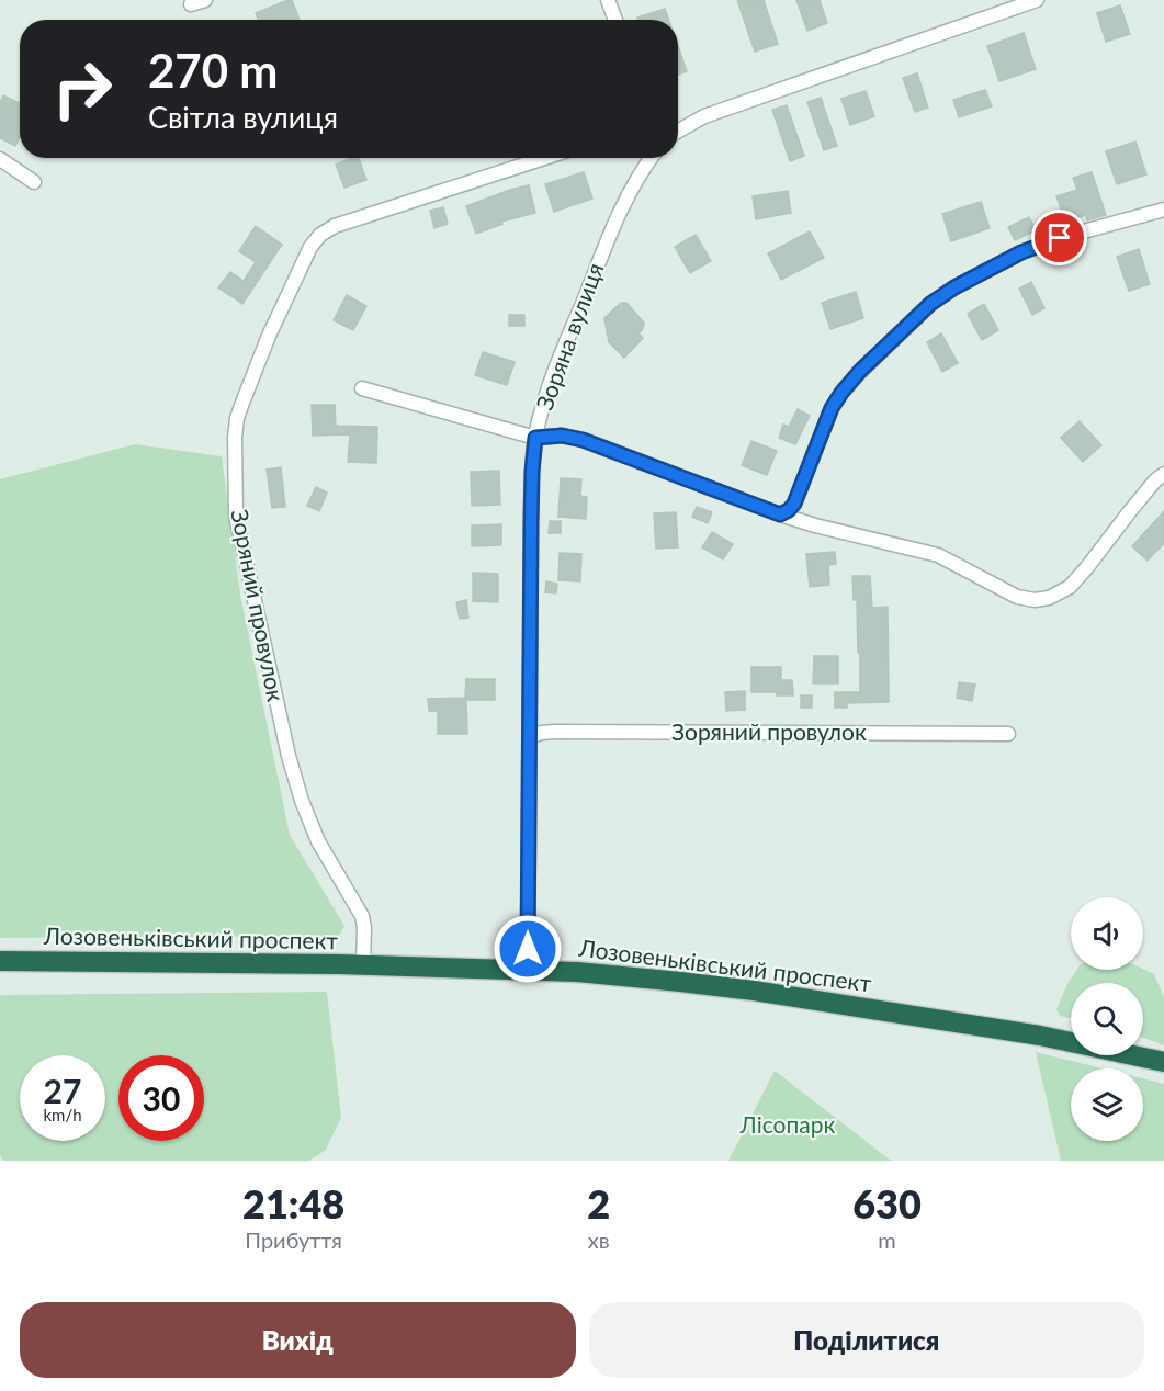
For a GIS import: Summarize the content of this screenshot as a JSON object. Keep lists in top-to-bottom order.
{
  "streets": {
    "highway": ["Лозовеньківський проспект"],
    "street": ["Зоряна вулиця", "Зоряний провулок"]
  },
  "crossings": [
    ["Зоряна вулиця", "Зоряний провулок"],
    ["Зоряна вулиця", "Лозовеньківський проспект"],
    ["Зоряний провулок", "Лозовеньківський проспект"]
  ],
  "parks": ["Лісопарк"],
  "page": {
    "turn": ["270 m", "Світла вулиця"],
    "speed": "27 km/h",
    "limit": "30",
    "eta": [
      "21:48",
      "Прибуття",
      "2",
      "хв",
      "630",
      "m"
    ],
    "buttons": ["Вихід", "Поділитися"]
  }
}
